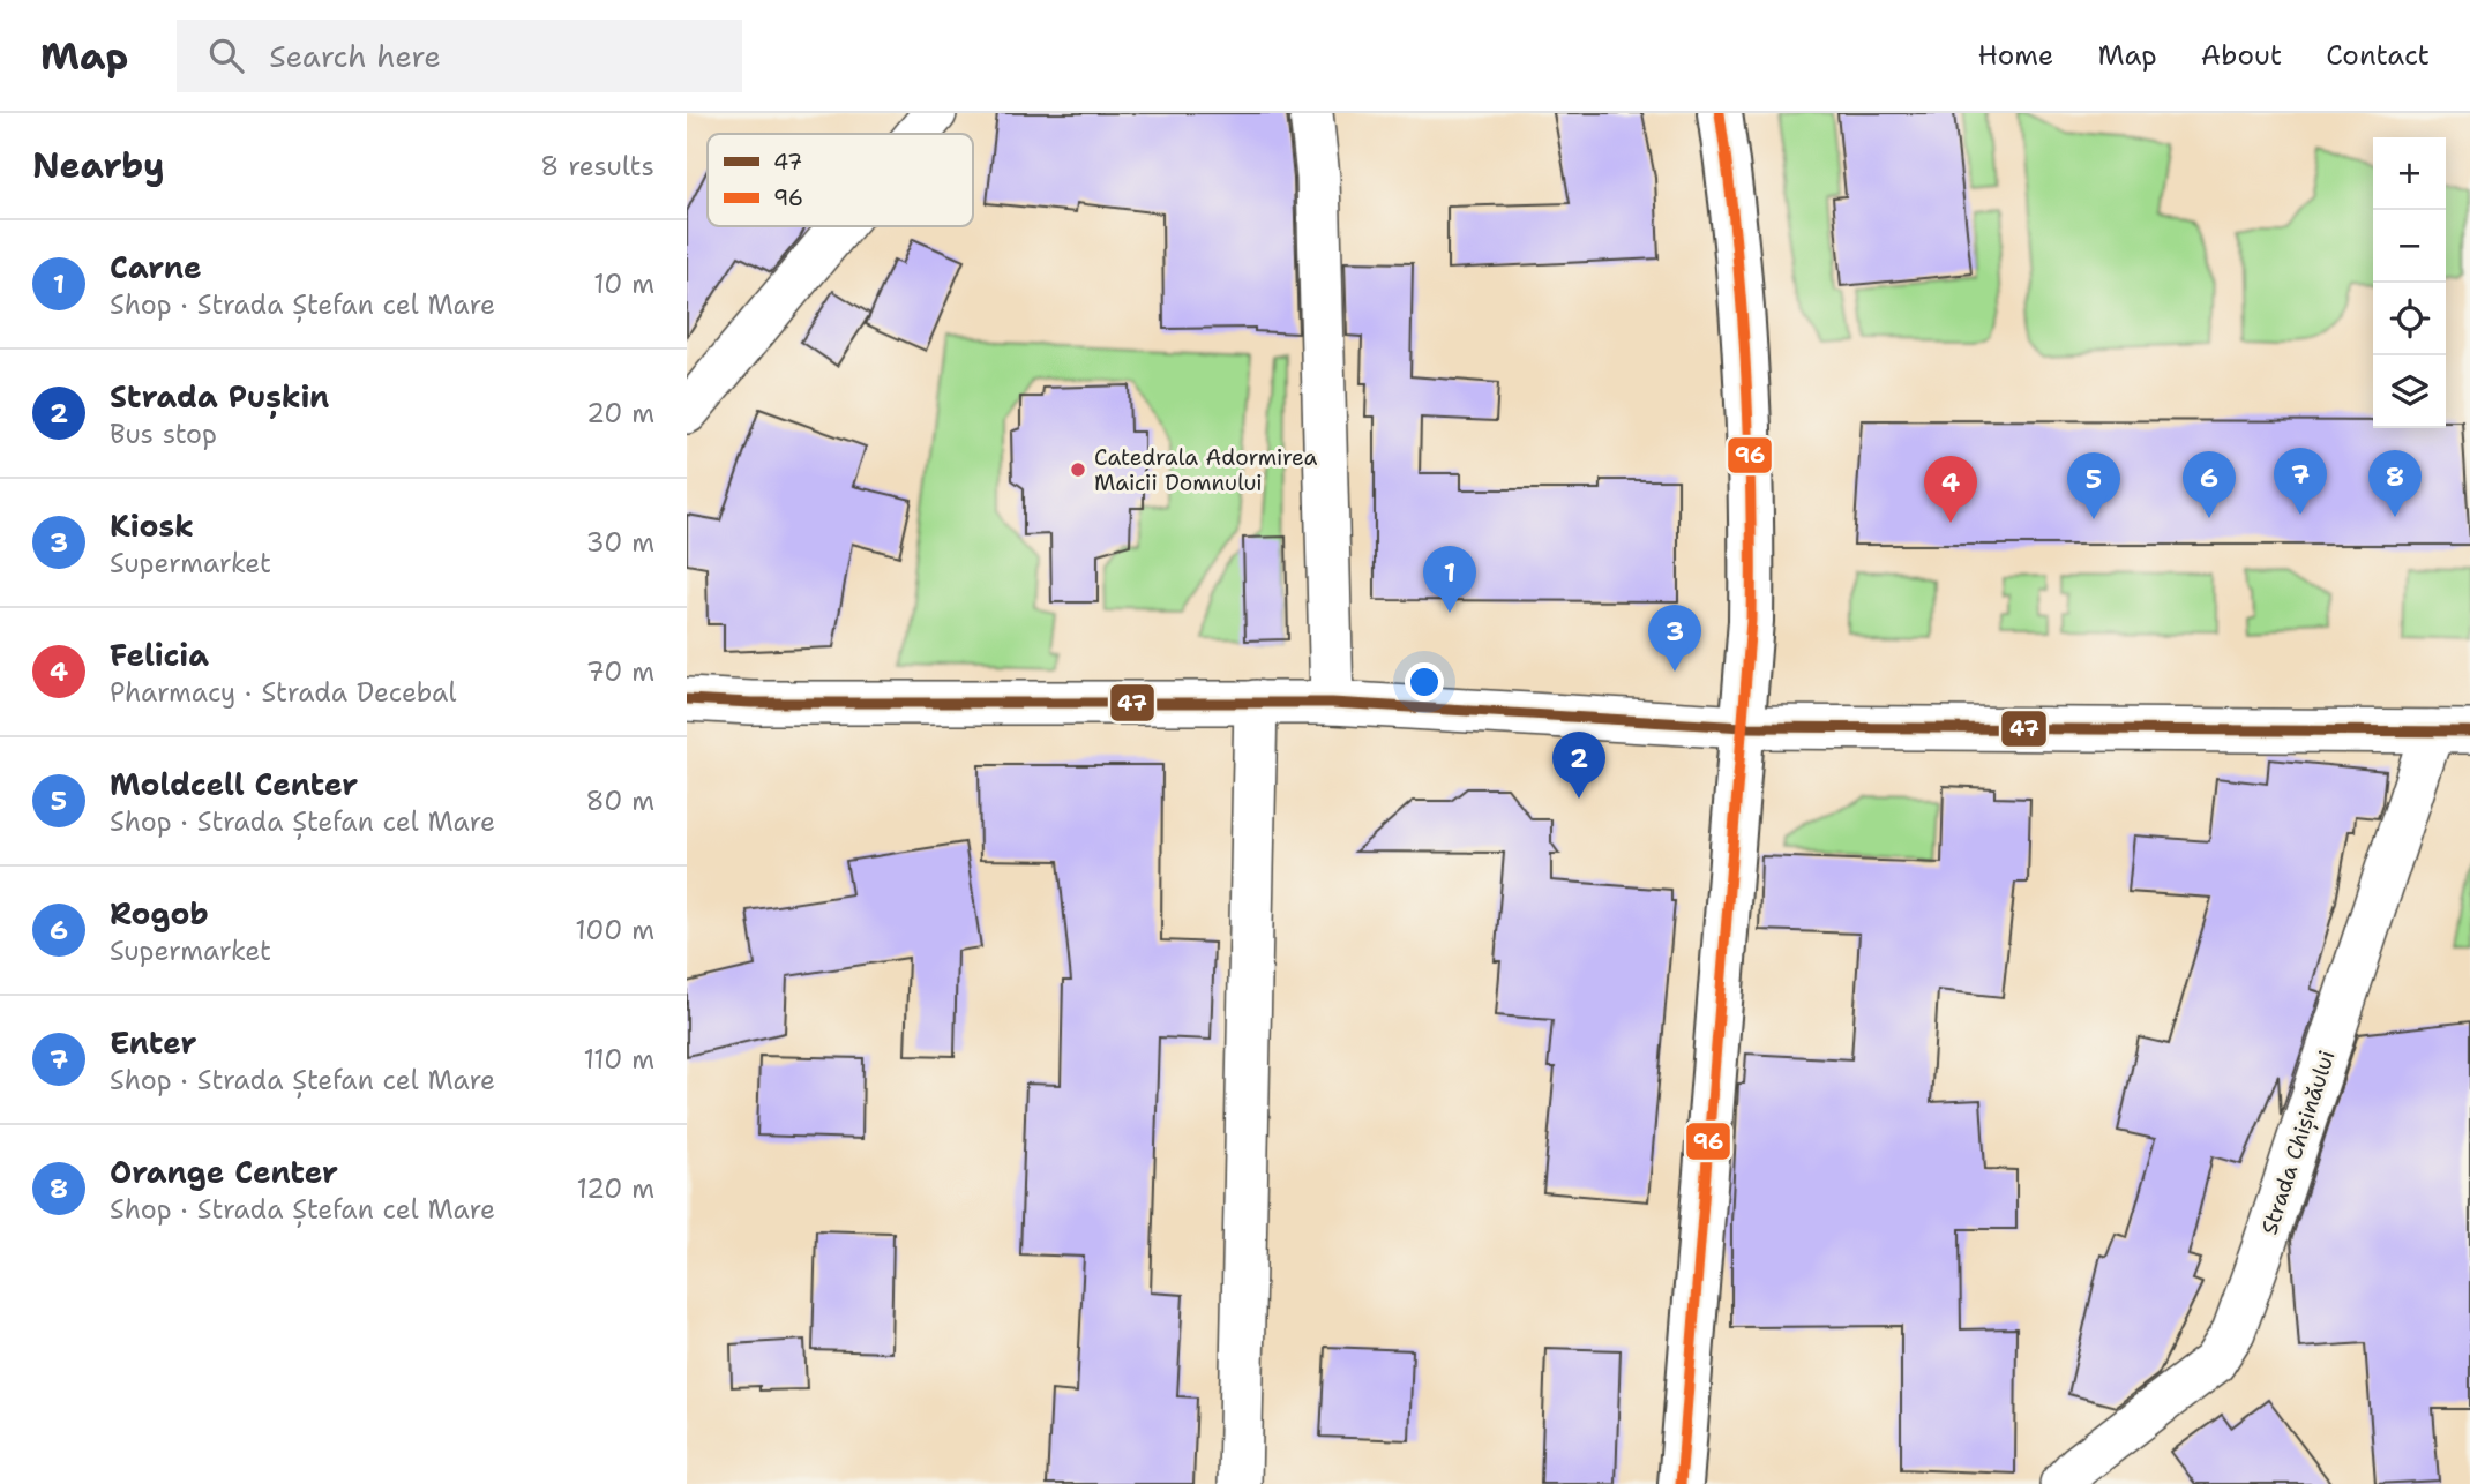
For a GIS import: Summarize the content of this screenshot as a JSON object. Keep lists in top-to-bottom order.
{
  "streets": {
    "street": ["Strada Chișinăului"]
  },
  "places": ["Catedrala Adormirea Maicii Domnului"],
  "lines": ["transit line 96", "transit line 47"],
  "legend": ["47", "96"],
  "page": {
    "header": "Map",
    "search": "Search here",
    "nav": [
      "Home",
      "Map",
      "About",
      "Contact"
    ],
    "heading": ["Nearby", "8 results"],
    "map_buttons": ["+", "−"],
    "list": [
      {
        "mark": "1",
        "name": "Carne",
        "note": "Shop · Strada Ștefan cel Mare",
        "value": "10 m"
      },
      {
        "mark": "2",
        "name": "Strada Pușkin",
        "note": "Bus stop",
        "value": "20 m"
      },
      {
        "mark": "3",
        "name": "Kiosk",
        "note": "Supermarket",
        "value": "30 m"
      },
      {
        "mark": "4",
        "name": "Felicia",
        "note": "Pharmacy · Strada Decebal",
        "value": "70 m"
      },
      {
        "mark": "5",
        "name": "Moldcell Center",
        "note": "Shop · Strada Ștefan cel Mare",
        "value": "80 m"
      },
      {
        "mark": "6",
        "name": "Rogob",
        "note": "Supermarket",
        "value": "100 m"
      },
      {
        "mark": "7",
        "name": "Enter",
        "note": "Shop · Strada Ștefan cel Mare",
        "value": "110 m"
      },
      {
        "mark": "8",
        "name": "Orange Center",
        "note": "Shop · Strada Ștefan cel Mare",
        "value": "120 m"
      }
    ],
    "pins": [
      "7",
      "8",
      "6",
      "5",
      "4",
      "1",
      "3",
      "2"
    ]
  }
}
